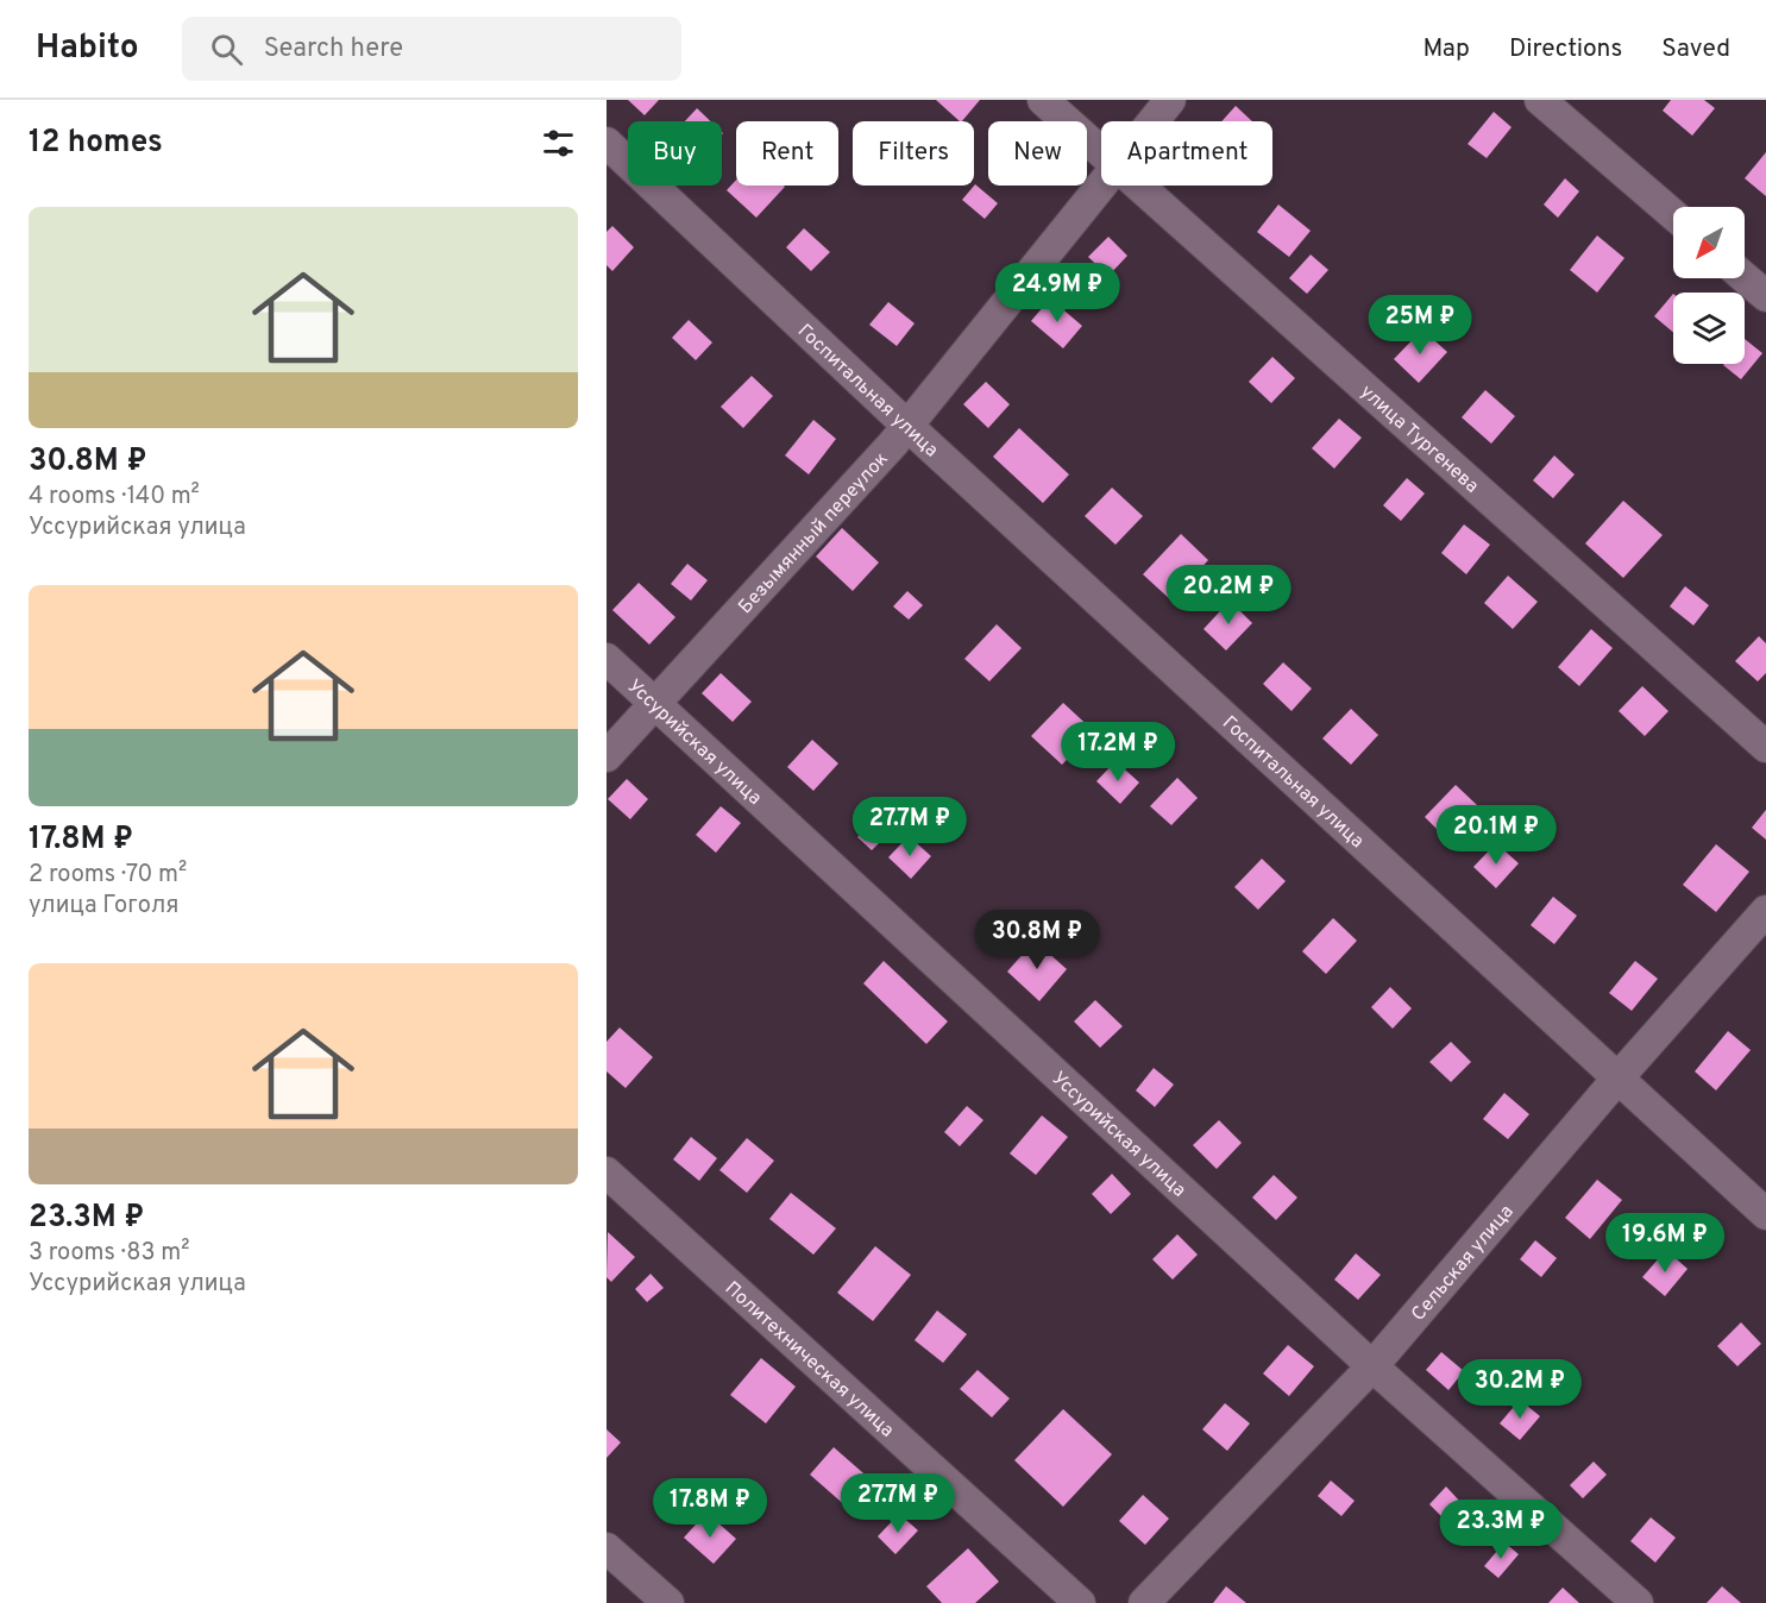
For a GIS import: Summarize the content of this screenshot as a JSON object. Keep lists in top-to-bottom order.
{
  "streets": {
    "street": [
      "Госпитальная улица",
      "улица Тургенева",
      "Безымянный переулок",
      "Уссурийская улица",
      "Сельская улица",
      "Политехническая улица"
    ]
  },
  "crossings": [
    ["Госпитальная улица", "Безымянный переулок"],
    ["Госпитальная улица", "Сельская улица"],
    ["Безымянный переулок", "Уссурийская улица"],
    ["Уссурийская улица", "Сельская улица"]
  ],
  "north": "bottom left",
  "page": {
    "header": "Habito",
    "search": "Search here",
    "nav": ["Map", "Directions", "Saved"],
    "heading": "12 homes",
    "chip": [
      "Buy",
      "Rent",
      "Filters",
      "New",
      "Apartment"
    ],
    "list": [
      {
        "name": "30.8M ₽",
        "note": "4 rooms · 140 m² · Уссурийская улица"
      },
      {
        "name": "17.8M ₽",
        "note": "2 rooms · 70 m² · улица Гоголя"
      },
      {
        "name": "23.3M ₽",
        "note": "3 rooms · 83 m² · Уссурийская улица"
      }
    ],
    "price": [
      "24.9M ₽",
      "25M ₽",
      "20.2M ₽",
      "17.2M ₽",
      "27.7M ₽",
      "20.1M ₽",
      "30.8M ₽",
      "19.6M ₽",
      "30.2M ₽",
      "27.7M ₽",
      "17.8M ₽",
      "23.3M ₽"
    ]
  }
}
